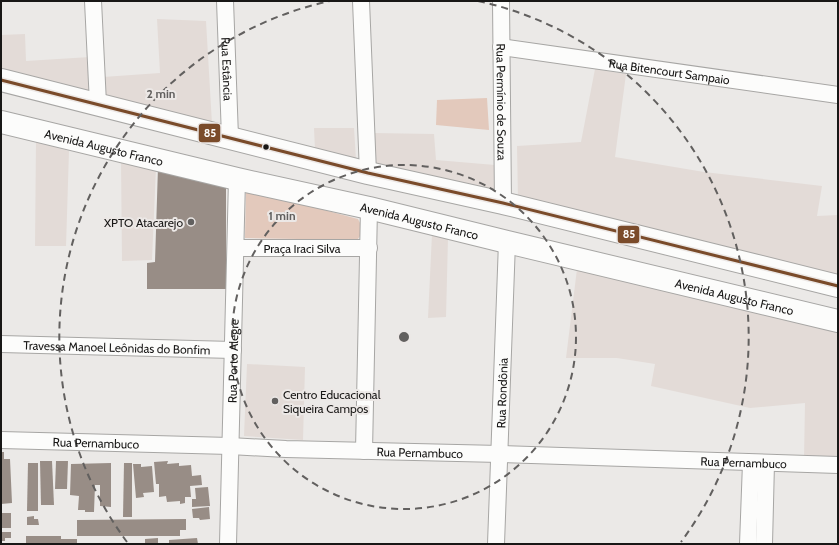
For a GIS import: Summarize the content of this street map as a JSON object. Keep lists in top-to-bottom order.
{
  "streets": {
    "main road": ["Avenida Augusto Franco"],
    "street": [
      "Rua Estância",
      "Rua Bitencourt Sampaio",
      "Rua Permínio de Souza",
      "Praça Iraci Silva",
      "Travessa Manoel Leônidas do Bonfim",
      "Rua Porto Alegre",
      "Rua Rondônia",
      "Rua Pernambuco"
    ]
  },
  "crossings": [
    ["Rua Bitencourt Sampaio", "Rua Permínio de Souza"],
    ["Avenida Augusto Franco", "Rua Porto Alegre"],
    ["Avenida Augusto Franco", "Rua Rondônia"],
    ["Praça Iraci Silva", "Rua Porto Alegre"],
    ["Travessa Manoel Leônidas do Bonfim", "Rua Porto Alegre"],
    ["Rua Porto Alegre", "Rua Pernambuco"],
    ["Rua Rondônia", "Rua Pernambuco"]
  ],
  "places": ["XPTO Atacarejo", "Centro Educacional Siqueira Campos"],
  "lines": ["transit line 85"],
  "rings": ["2 min", "1 min"]
}
